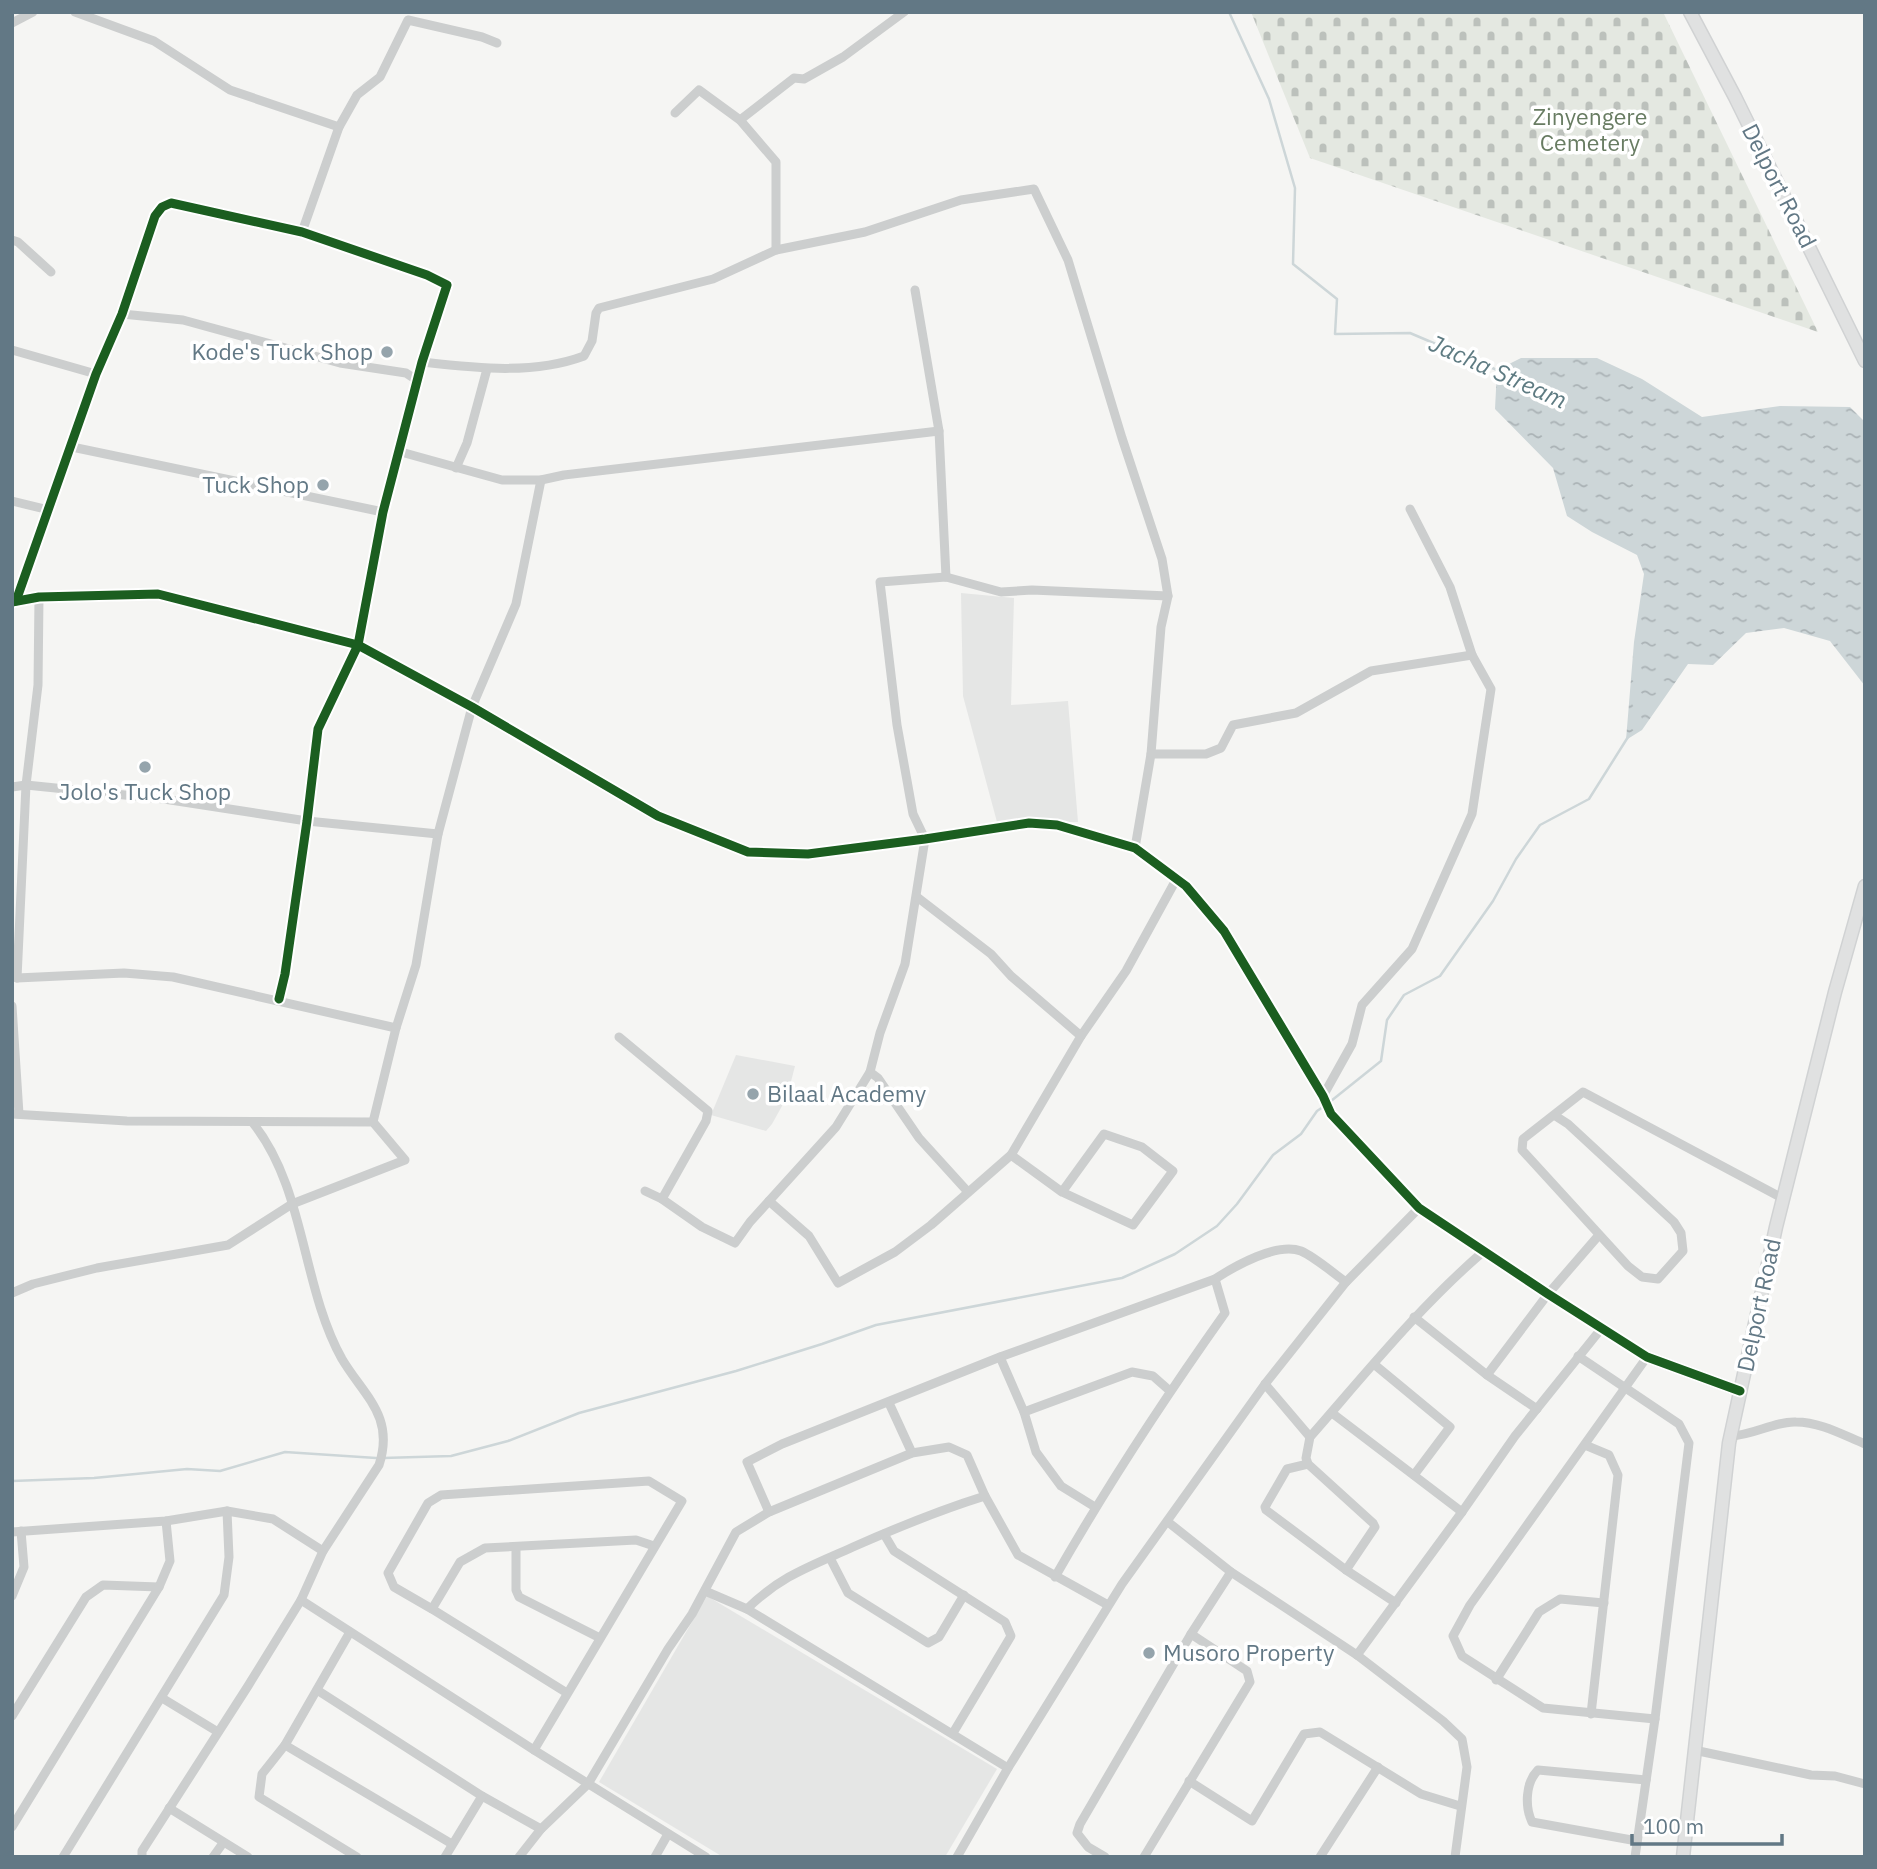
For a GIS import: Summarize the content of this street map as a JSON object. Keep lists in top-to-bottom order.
{
  "streets": {
    "main road": ["Delport Road"]
  },
  "water": ["Jacha Stream"],
  "parks": ["Zinyengere Cemetery"],
  "places": [
    "Kode's Tuck Shop",
    "Tuck Shop",
    "Jolo's Tuck Shop",
    "Bilaal Academy",
    "Musoro Property"
  ],
  "scale_bar": "100 m"
}
